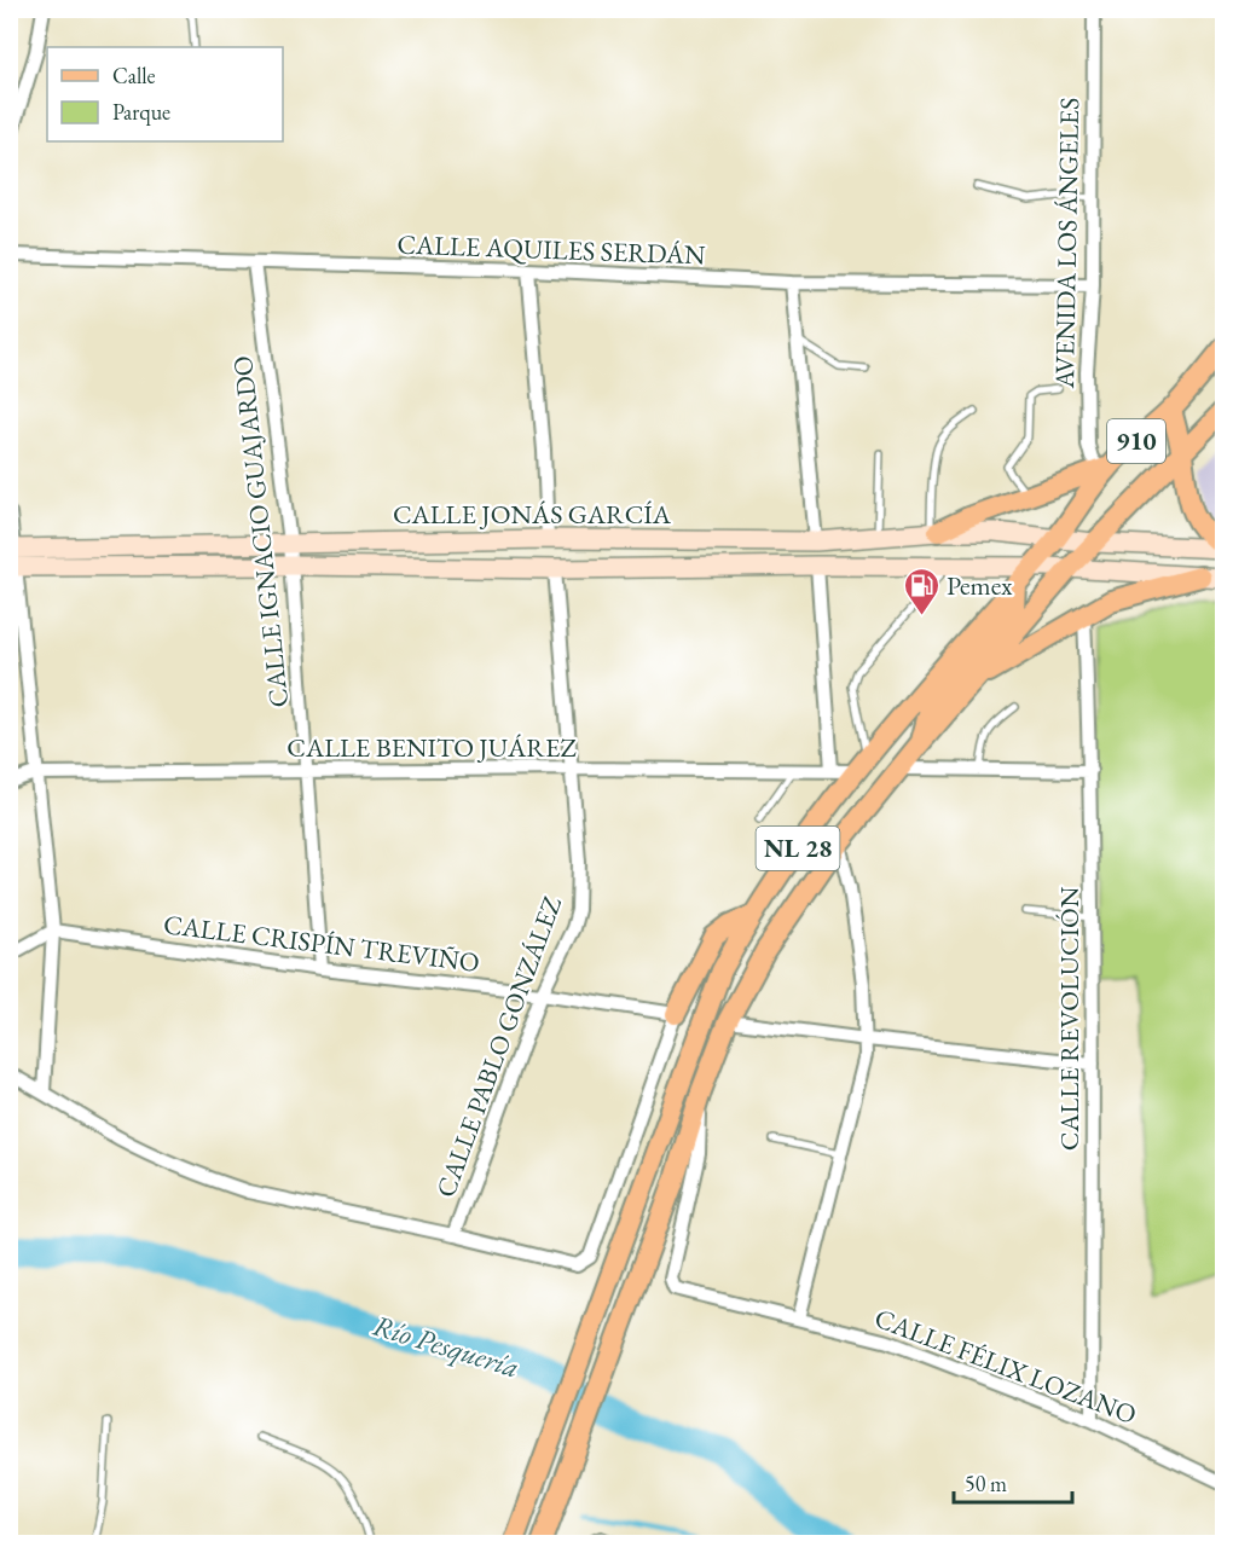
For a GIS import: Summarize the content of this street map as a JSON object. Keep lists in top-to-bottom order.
{
  "streets": {
    "main road": ["910", "NL 28"],
    "street": [
      "AVENIDA LOS ÁNGELES",
      "CALLE AQUILES SERDÁN",
      "CALLE JONÁS GARCÍA",
      "CALLE IGNACIO GUAJARDO",
      "CALLE BENITO JUÁREZ",
      "CALLE CRISPÍN TREVIÑO",
      "CALLE REVOLUCIÓN",
      "CALLE PABLO GONZÁLEZ",
      "CALLE FÉLIX LOZANO"
    ]
  },
  "crossings": [
    ["AVENIDA LOS ÁNGELES", "CALLE AQUILES SERDÁN"],
    ["AVENIDA LOS ÁNGELES", "910"],
    ["CALLE AQUILES SERDÁN", "CALLE IGNACIO GUAJARDO"],
    ["910", "CALLE JONÁS GARCÍA"],
    ["910", "NL 28"],
    ["CALLE JONÁS GARCÍA", "CALLE IGNACIO GUAJARDO"],
    ["CALLE JONÁS GARCÍA", "NL 28"],
    ["CALLE JONÁS GARCÍA", "CALLE PABLO GONZÁLEZ"],
    ["CALLE IGNACIO GUAJARDO", "CALLE BENITO JUÁREZ"],
    ["CALLE IGNACIO GUAJARDO", "CALLE CRISPÍN TREVIÑO"],
    ["CALLE BENITO JUÁREZ", "NL 28"],
    ["CALLE BENITO JUÁREZ", "CALLE PABLO GONZÁLEZ"],
    ["NL 28", "CALLE FÉLIX LOZANO"],
    ["CALLE CRISPÍN TREVIÑO", "CALLE PABLO GONZÁLEZ"],
    ["CALLE REVOLUCIÓN", "CALLE FÉLIX LOZANO"]
  ],
  "water": ["Río Pesquería"],
  "places": {
    "fuel station": ["Pemex"]
  },
  "legend": ["Calle", "Parque"],
  "scale_bar": "50 m"
}
